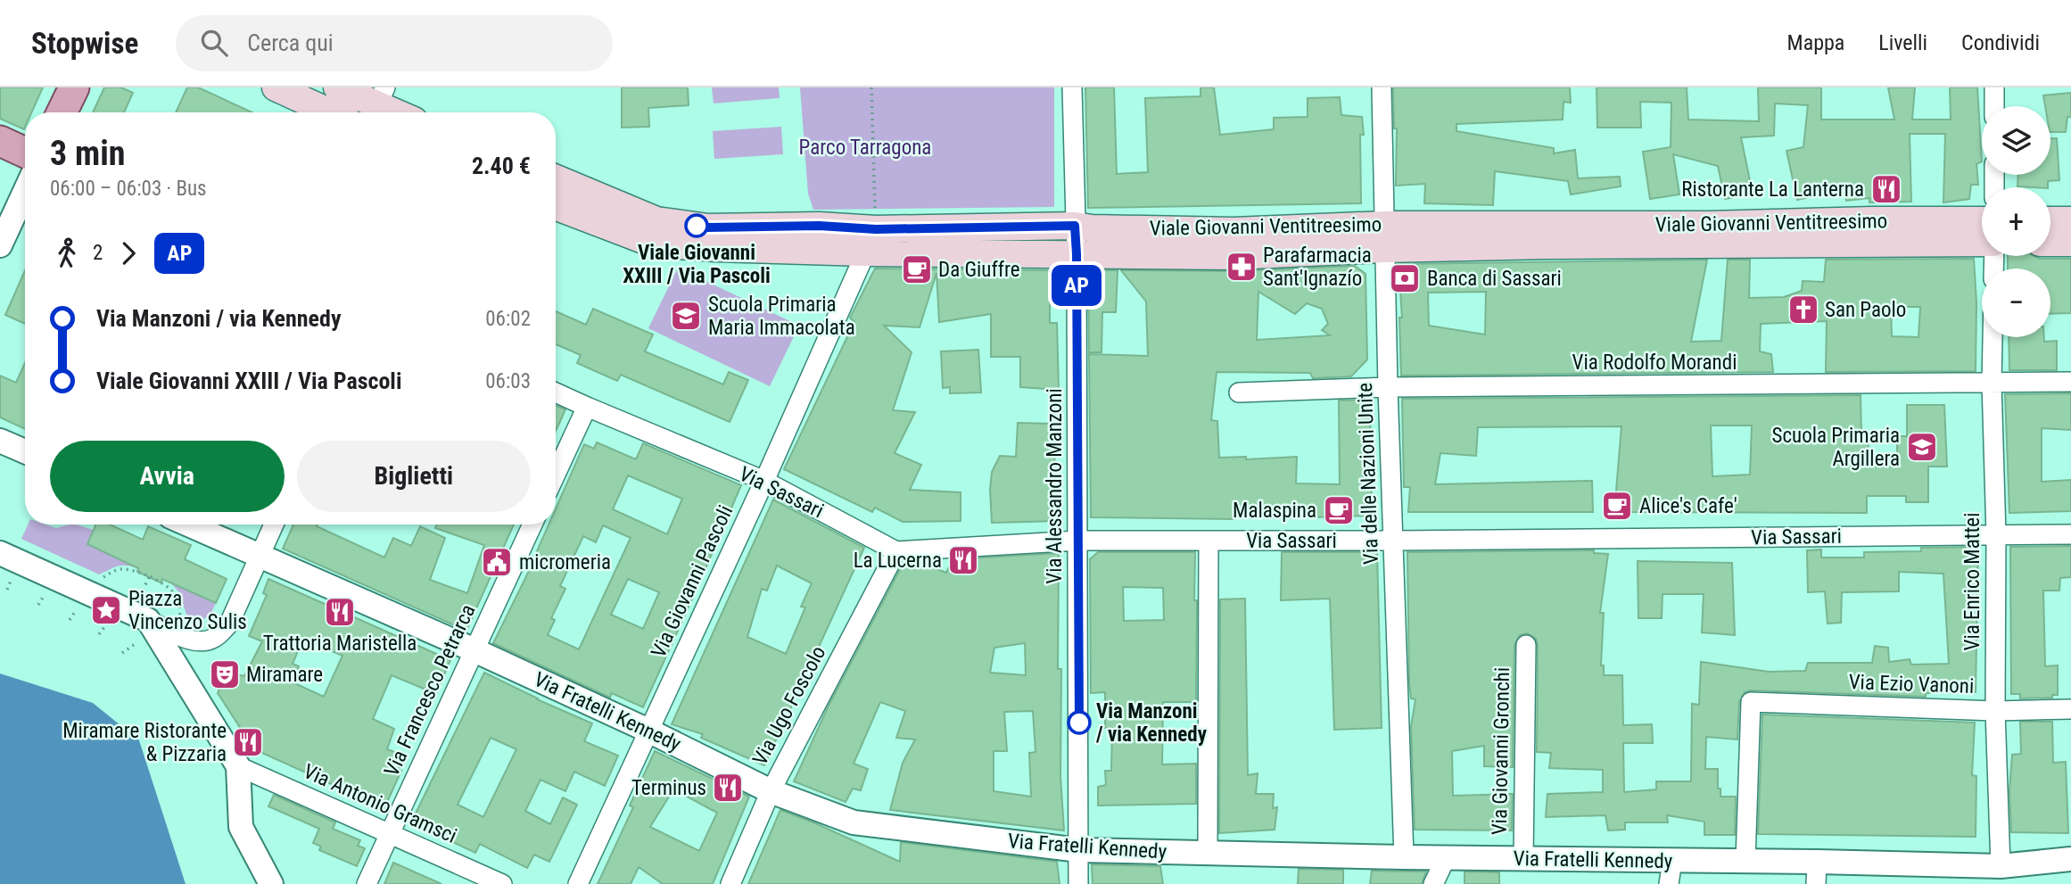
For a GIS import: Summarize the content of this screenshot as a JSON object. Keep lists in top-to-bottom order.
{
  "streets": {
    "main road": ["Viale Giovanni Ventitreesimo"],
    "street": [
      "Via Rodolfo Morandi",
      "Via delle Nazioni Unite",
      "Via Alessandro Manzoni",
      "Via Sassari",
      "Via Giovanni Pascoli",
      "Via Enrico Mattei",
      "Via Ezio Vanoni",
      "Via Francesco Petrarca",
      "Via Ugo Foscolo",
      "Via Fratelli Kennedy",
      "Via Giovanni Gronchi",
      "Via Antonio Gramsci"
    ]
  },
  "crossings": [
    ["Viale Giovanni Ventitreesimo", "Via delle Nazioni Unite"],
    ["Viale Giovanni Ventitreesimo", "Via Alessandro Manzoni"],
    ["Viale Giovanni Ventitreesimo", "Via Giovanni Pascoli"],
    ["Via Rodolfo Morandi", "Via delle Nazioni Unite"],
    ["Via Rodolfo Morandi", "Via Enrico Mattei"],
    ["Via delle Nazioni Unite", "Via Sassari"],
    ["Via delle Nazioni Unite", "Via Fratelli Kennedy"],
    ["Via Alessandro Manzoni", "Via Sassari"],
    ["Via Alessandro Manzoni", "Via Fratelli Kennedy"],
    ["Via Sassari", "Via Giovanni Pascoli"],
    ["Via Sassari", "Via Enrico Mattei"],
    ["Via Sassari", "Via Ugo Foscolo"],
    ["Via Giovanni Pascoli", "Via Fratelli Kennedy"],
    ["Via Enrico Mattei", "Via Ezio Vanoni"],
    ["Via Enrico Mattei", "Via Fratelli Kennedy"],
    ["Via Ezio Vanoni", "Via Fratelli Kennedy"],
    ["Via Francesco Petrarca", "Via Fratelli Kennedy"],
    ["Via Francesco Petrarca", "Via Antonio Gramsci"],
    ["Via Ugo Foscolo", "Via Fratelli Kennedy"],
    ["Via Fratelli Kennedy", "Via Giovanni Gronchi"]
  ],
  "parks": ["Parco Tarragona"],
  "places": {
    "restaurant": [
      "Ristorante La Lanterna",
      "La Lucerna",
      "Trattoria Maristella",
      "Miramare Ristorante & Pizzaria",
      "Terminus"
    ],
    "other": ["Viale Giovanni XXIII / Via Pascoli", "Via Manzoni / via Kennedy"],
    "pharmacy": ["Parafarmacia Sant'Ignazío"],
    "cafe": ["Da Giuffre", "Alice's Cafe'", "Malaspina"],
    "bank": ["Banca di Sassari"],
    "church": ["San Paolo"],
    "school or university": ["Scuola Primaria Maria Immacolata", "Scuola Primaria Argillera"],
    "public building": ["micromeria"],
    "place": ["Piazza Vincenzo Sulis"],
    "theatre": ["Miramare"]
  },
  "lines": ["bus line AP"],
  "page": {
    "header": "Stopwise",
    "search": "Cerca qui",
    "nav": ["Mappa", "Livelli", "Condividi"],
    "on_map": "AP",
    "map_buttons": ["+", "−"],
    "heading": ["3 min", "06:00 – 06:03 · Bus", "2.40 €"],
    "legs": ["2", "AP"],
    "list": [
      {
        "name": "Via Manzoni / via Kennedy",
        "value": "06:02"
      },
      {
        "name": "Viale Giovanni XXIII / Via Pascoli",
        "value": "06:03"
      }
    ],
    "buttons": ["Avvia", "Biglietti"]
  }
}
